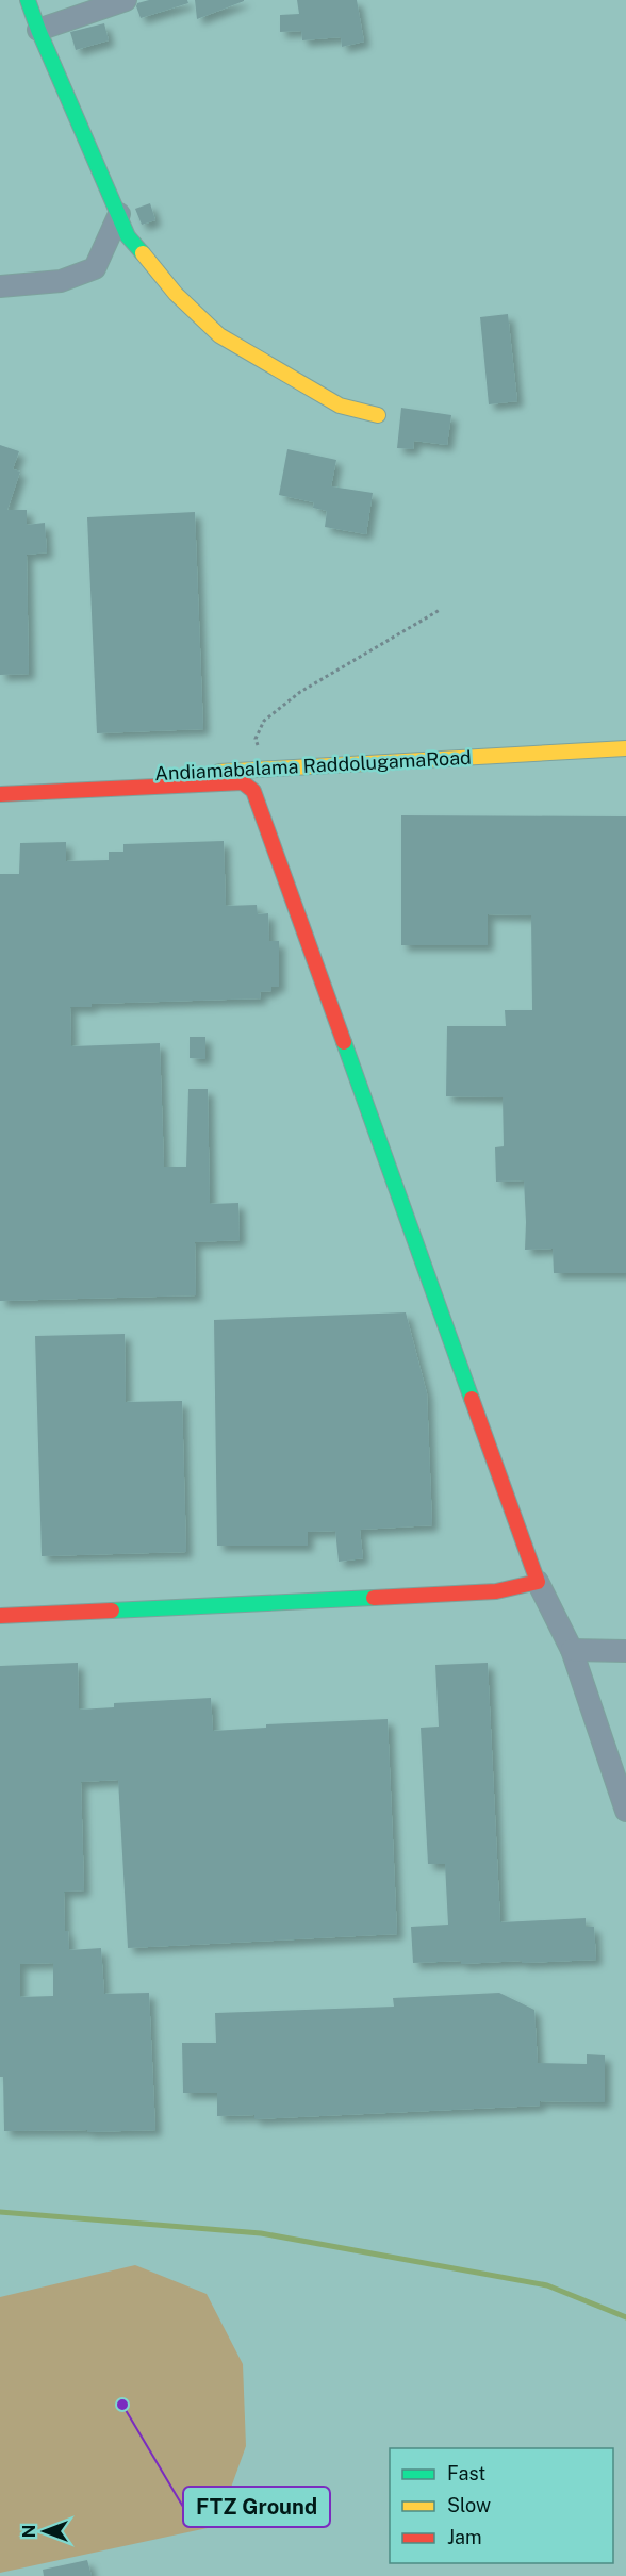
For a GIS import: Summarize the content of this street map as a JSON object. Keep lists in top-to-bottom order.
{
  "streets": {
    "street": ["Andiamabalama RaddolugamaRoad"]
  },
  "places": ["FTZ Ground"],
  "legend": ["Fast", "Slow", "Jam"],
  "north": "left"
}
